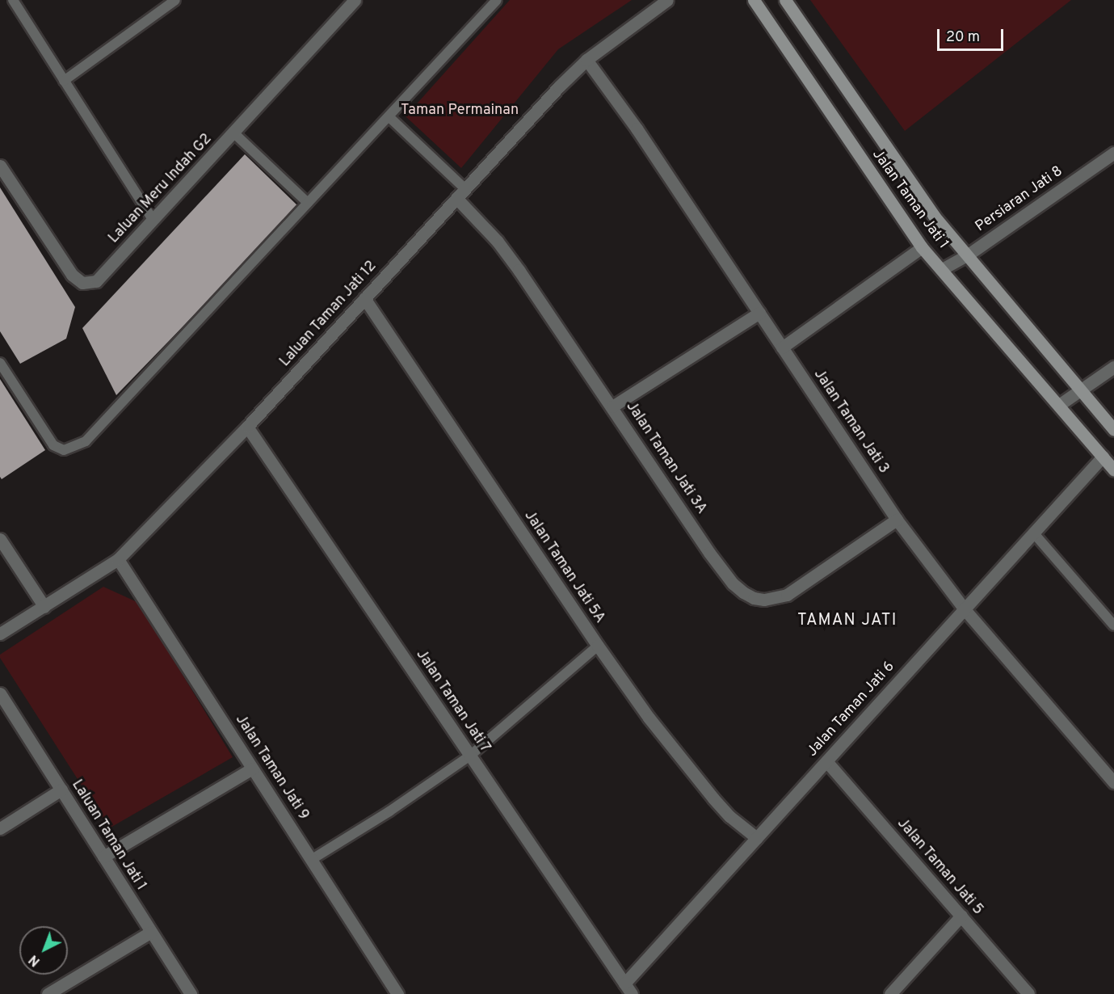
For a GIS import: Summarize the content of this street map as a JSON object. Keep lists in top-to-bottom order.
{
  "streets": {
    "street": [
      "Laluan Meru Indah G2",
      "Jalan Taman Jati 1",
      "Persiaran Jati 8",
      "Laluan Taman Jati 12",
      "Jalan Taman Jati 3",
      "Jalan Taman Jati 3A",
      "Jalan Taman Jati 5A",
      "Jalan Taman Jati 7",
      "Jalan Taman Jati 6",
      "Jalan Taman Jati 9",
      "Laluan Taman Jati 1",
      "Jalan Taman Jati 5"
    ]
  },
  "crossings": [
    ["Jalan Taman Jati 1", "Persiaran Jati 8"],
    ["Jalan Taman Jati 1", "Jalan Taman Jati 6"],
    ["Laluan Taman Jati 12", "Jalan Taman Jati 3"],
    ["Laluan Taman Jati 12", "Jalan Taman Jati 3A"],
    ["Laluan Taman Jati 12", "Jalan Taman Jati 5A"],
    ["Laluan Taman Jati 12", "Jalan Taman Jati 7"],
    ["Laluan Taman Jati 12", "Jalan Taman Jati 9"],
    ["Jalan Taman Jati 3", "Jalan Taman Jati 3A"],
    ["Jalan Taman Jati 3", "Jalan Taman Jati 6"],
    ["Jalan Taman Jati 5A", "Jalan Taman Jati 6"],
    ["Jalan Taman Jati 7", "Jalan Taman Jati 6"],
    ["Jalan Taman Jati 6", "Jalan Taman Jati 5"]
  ],
  "districts": ["TAMAN JATI"],
  "parks": ["Taman Permainan"],
  "scale_bar": "20 m",
  "north": "bottom left"
}
